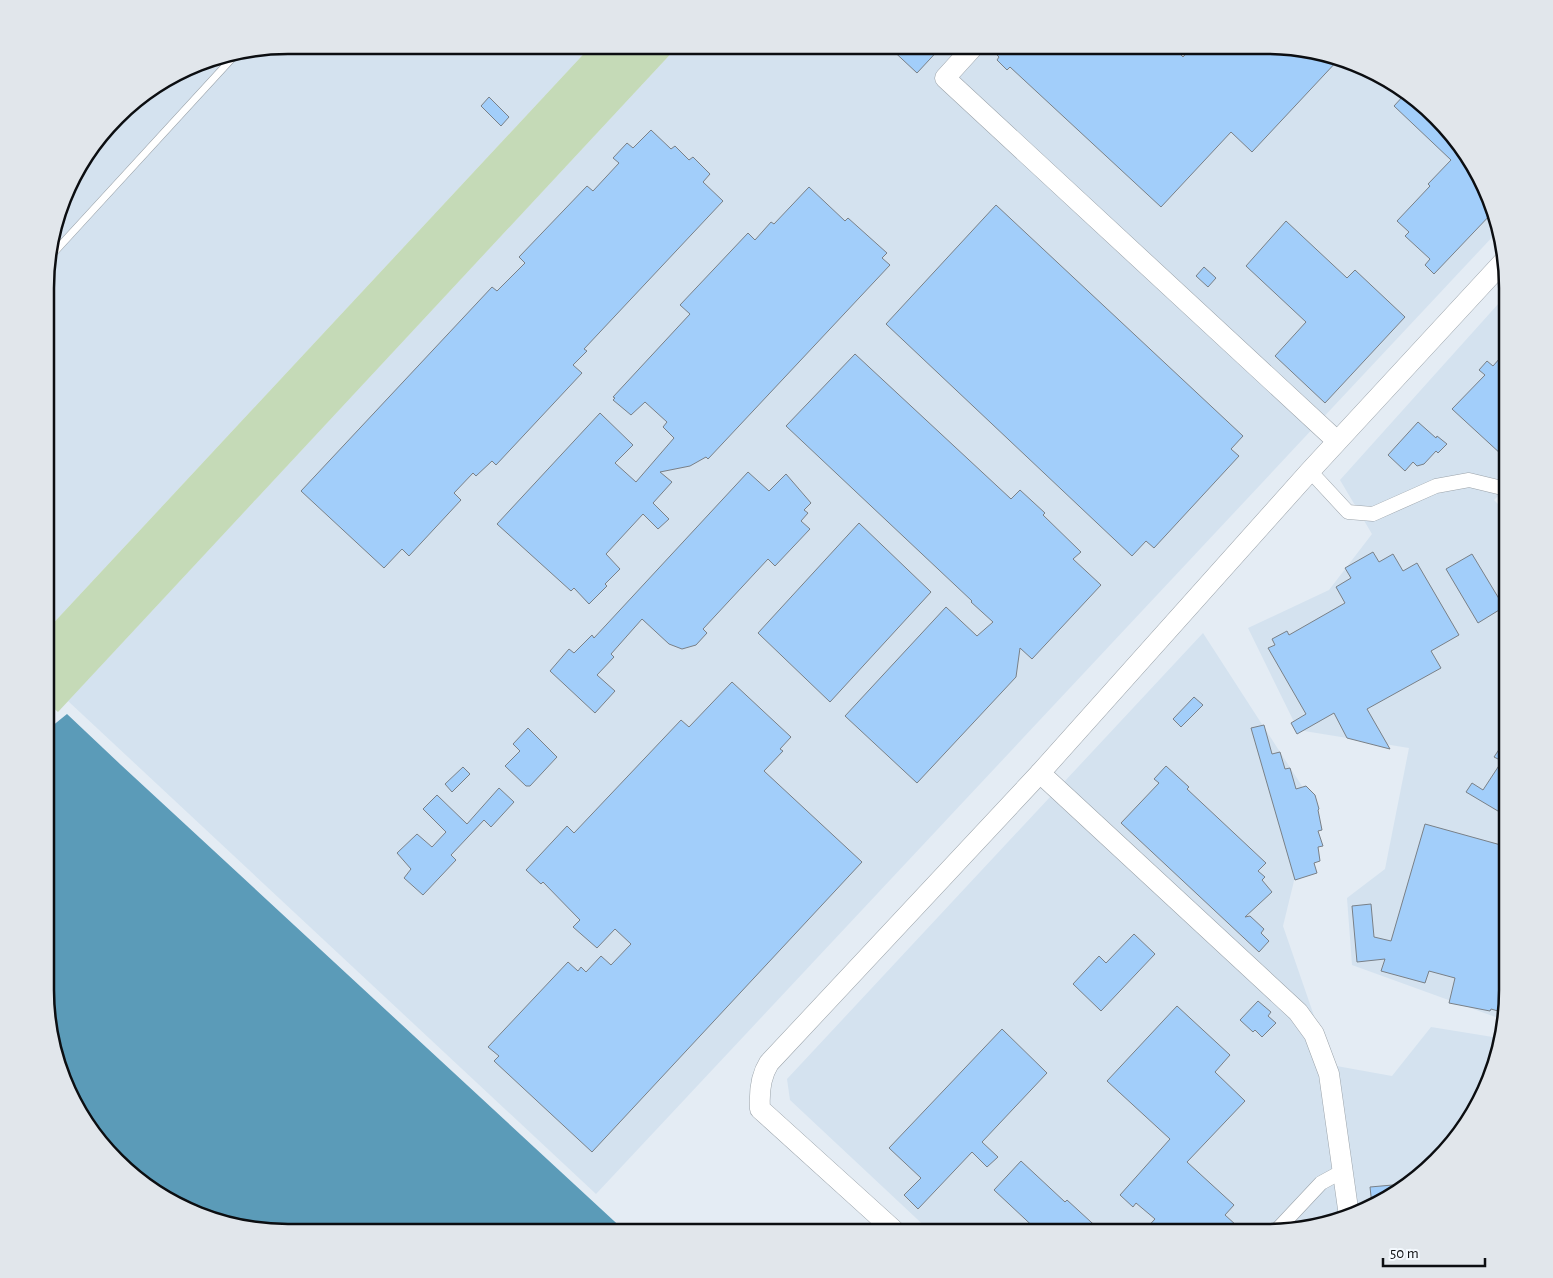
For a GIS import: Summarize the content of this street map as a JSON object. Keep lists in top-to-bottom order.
{
  "scale_bar": "50 m"
}
